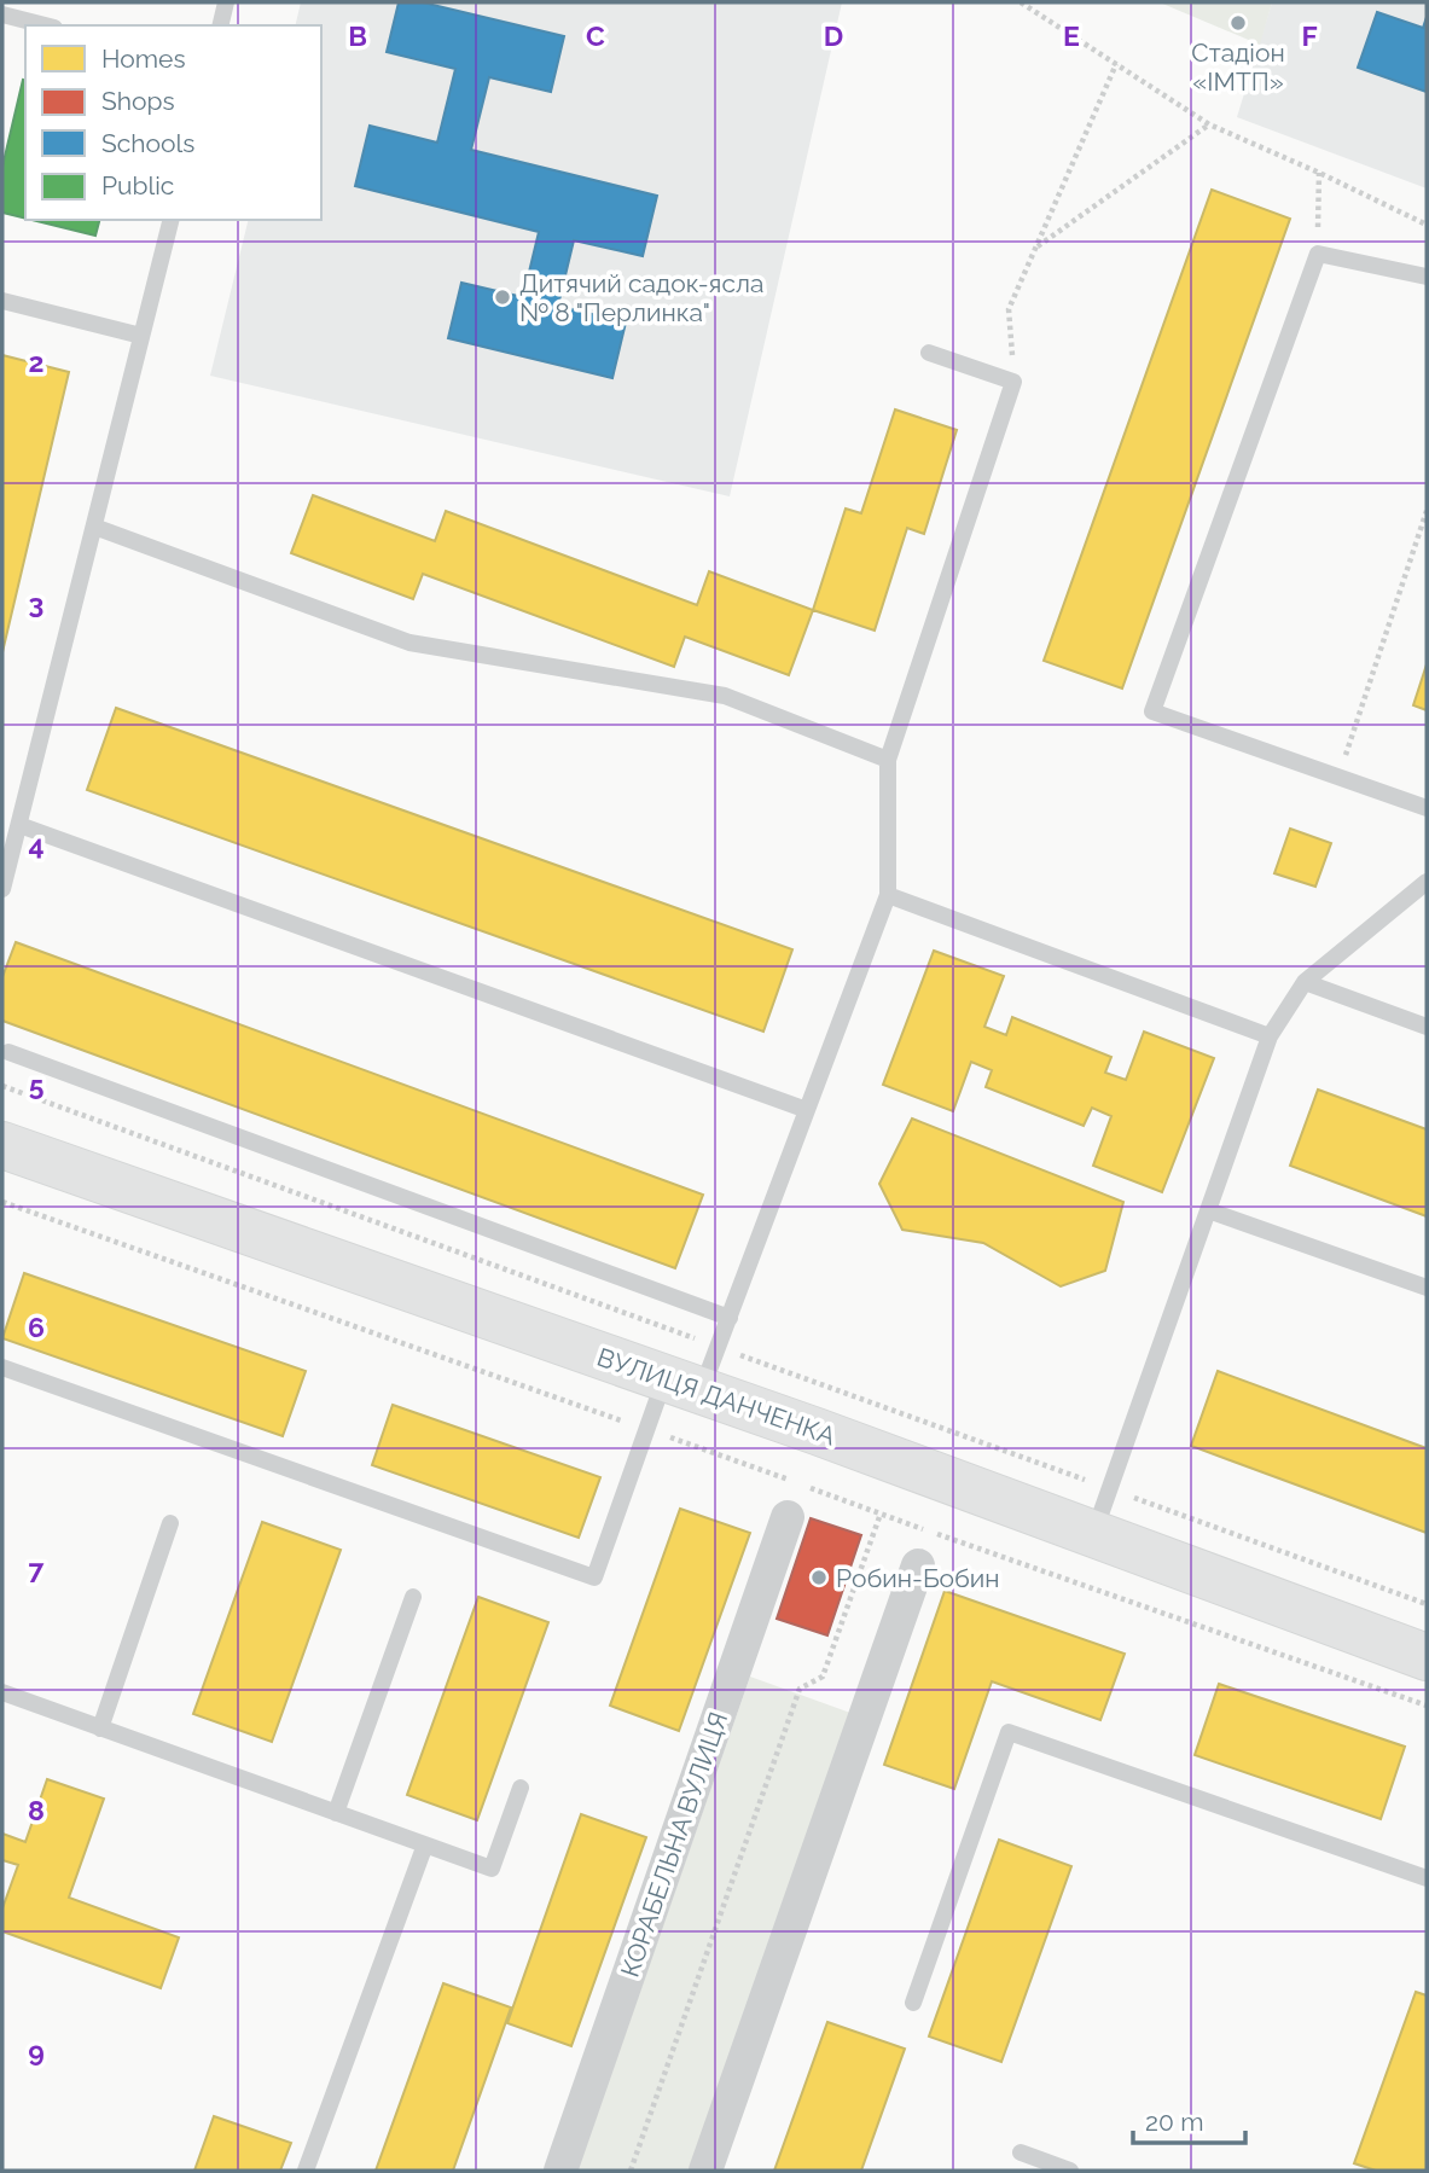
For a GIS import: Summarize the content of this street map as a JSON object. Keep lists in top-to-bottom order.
{
  "streets": {
    "street": ["ВУЛИЦЯ ДАНЧЕНКА", "КОРАБЕЛЬНА ВУЛИЦЯ"]
  },
  "places": ["Стадіон «ІМТП»", "Дитячий садок-ясла № 8 \"Перлинка\"", "Робин-Бобин"],
  "legend": [
    "Homes",
    "Shops",
    "Schools",
    "Public"
  ],
  "scale_bar": "20 m",
  "grid": {
    "columns": [
      "B",
      "C",
      "D",
      "E",
      "F"
    ],
    "rows": [
      "2",
      "3",
      "4",
      "5",
      "6",
      "7",
      "8",
      "9"
    ]
  }
}
